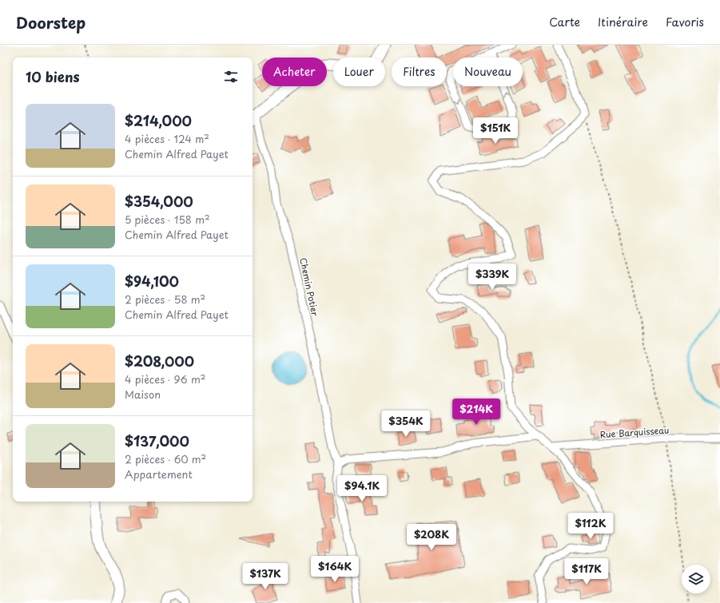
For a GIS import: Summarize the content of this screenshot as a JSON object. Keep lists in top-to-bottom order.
{
  "streets": {
    "street": ["Chemin Potier", "Rue Barquisseau"]
  },
  "page": {
    "header": "Doorstep",
    "nav": ["Carte", "Itinéraire", "Favoris"],
    "chip": [
      "Acheter",
      "Louer",
      "Filtres",
      "Nouveau"
    ],
    "heading": "10 biens",
    "list": [
      {
        "name": "$214,000",
        "note": "4 pièces · 124 m² · Chemin Alfred Payet"
      },
      {
        "name": "$354,000",
        "note": "5 pièces · 158 m² · Chemin Alfred Payet"
      },
      {
        "name": "$94,100",
        "note": "2 pièces · 58 m² · Chemin Alfred Payet"
      },
      {
        "name": "$208,000",
        "note": "4 pièces · 96 m² · Maison"
      },
      {
        "name": "$137,000",
        "note": "2 pièces · 60 m² · Appartement"
      }
    ],
    "price": [
      "$151K",
      "$339K",
      "$214K",
      "$354K",
      "$94.1K",
      "$112K",
      "$208K",
      "$164K",
      "$117K",
      "$137K"
    ]
  }
}
